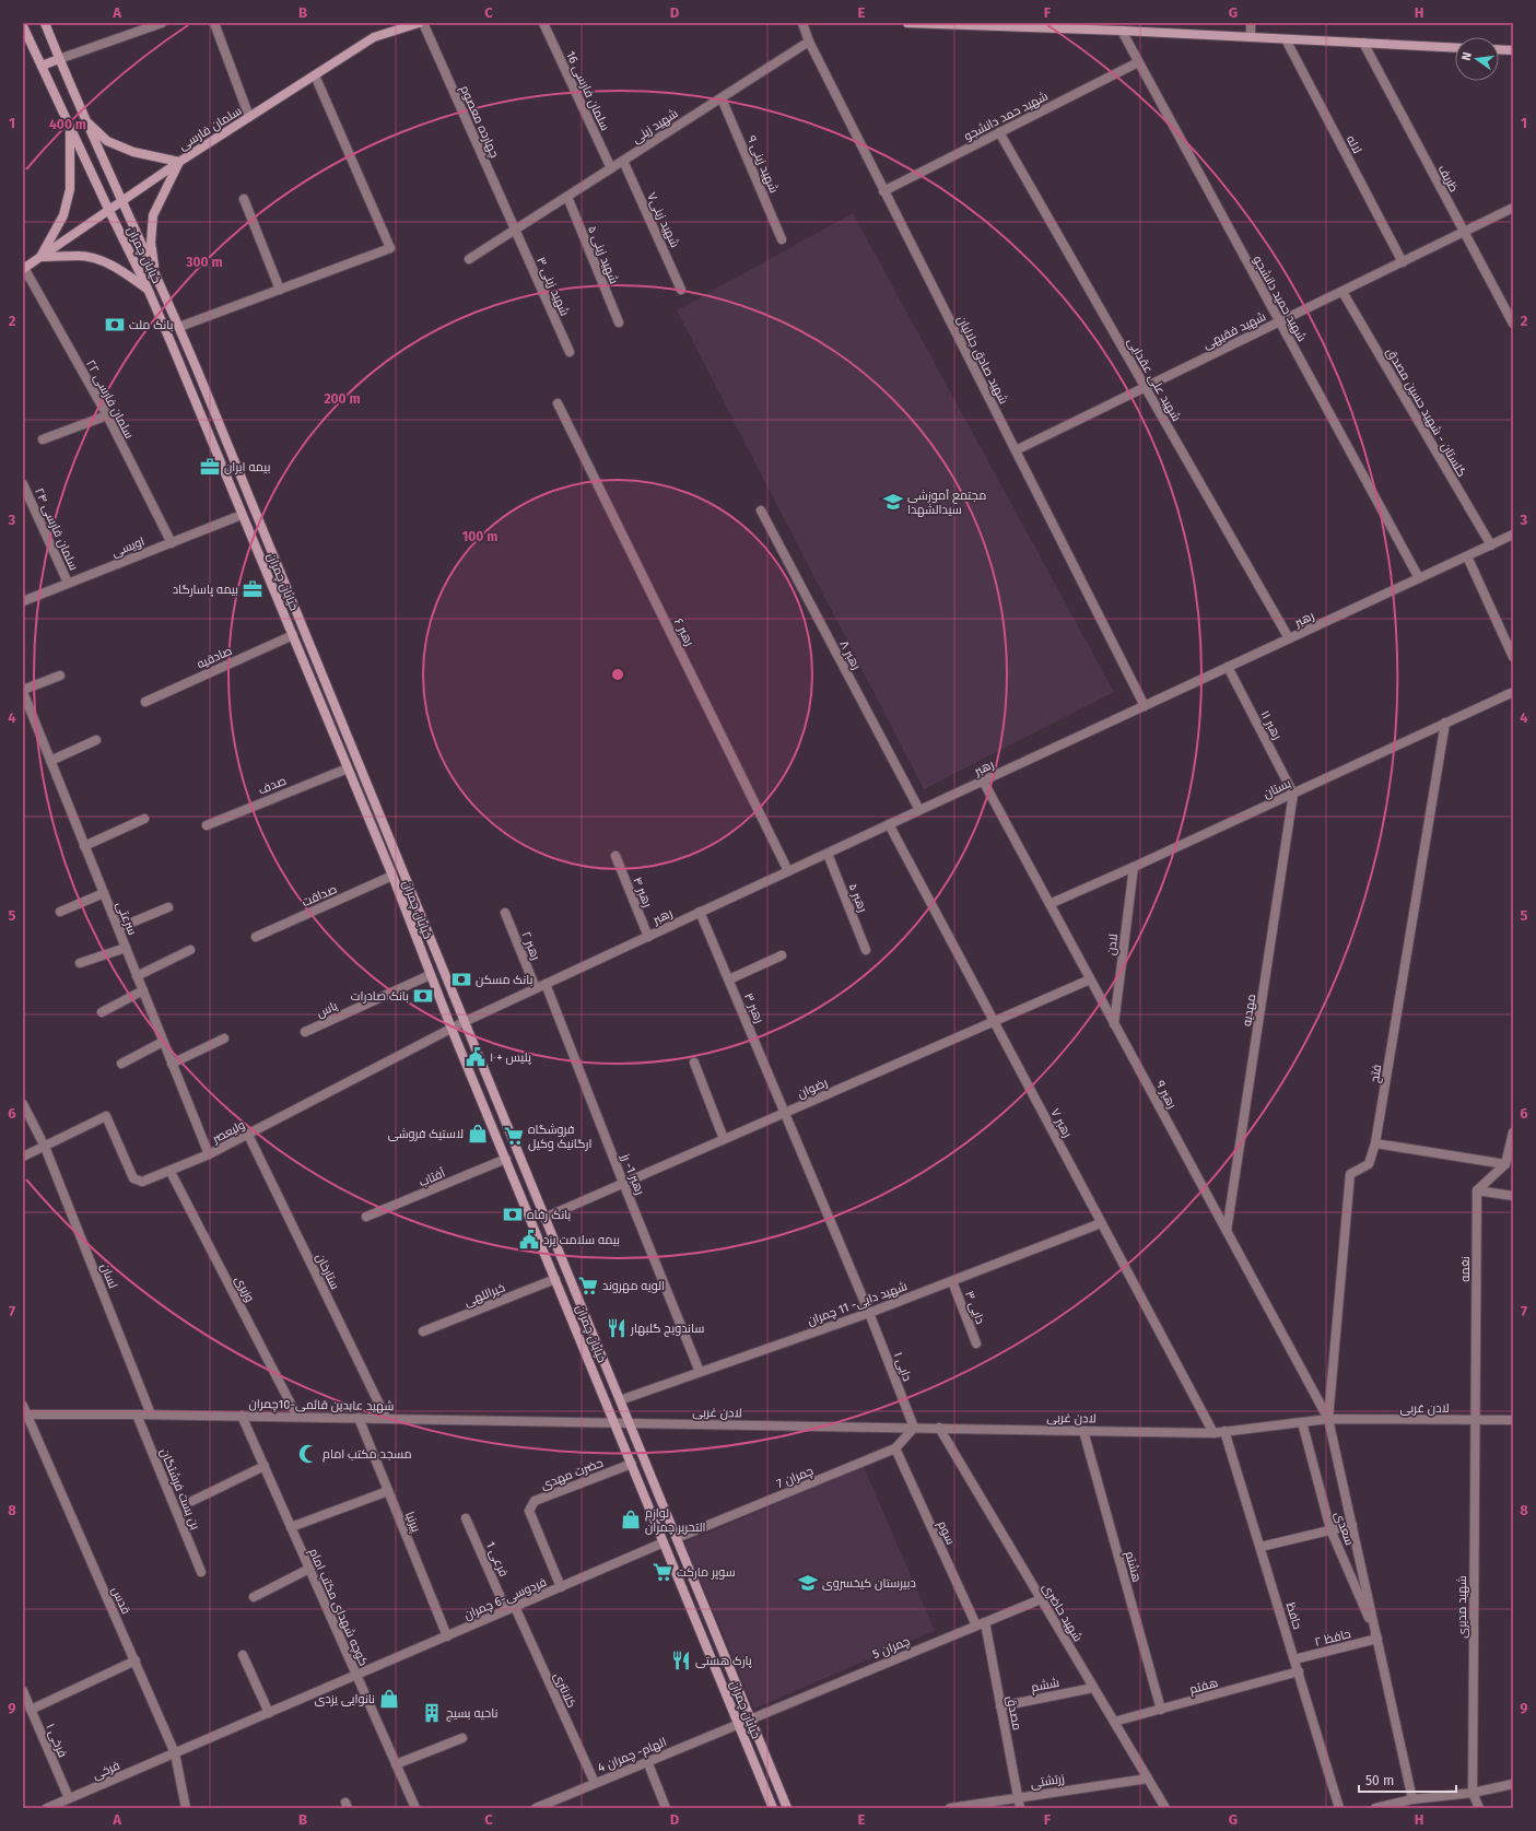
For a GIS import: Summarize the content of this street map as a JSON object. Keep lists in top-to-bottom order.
{
  "streets": {
    "main road": ["سلمان فارسی", "خیابان چمران"],
    "street": [
      "سلمان فارسی 16",
      "شهید حمد دانشجو",
      "چهارده معصوم",
      "شهید زینی",
      "لاله",
      "شهید زینی ۹",
      "ظریف",
      "شهید زینی۷",
      "شهید زینی ۵",
      "شهید زینی ۳",
      "شهید حمید دانشجو",
      "شهید فقیهی",
      "شهید صادق جلالیان",
      "شهید علی عقدایی",
      "سلمان فارسی ۲۲",
      "گلستان - شهید حسین مصدق",
      "سلمان فارسی ۲۴",
      "اویسی",
      "رهبر",
      "رهبر ۶",
      "رهبر ۸",
      "صادقیه",
      "رهبر ۱۱",
      "صدف",
      "بستان",
      "رهبر ۴",
      "صداقت",
      "رهبر ۵",
      "سرعتی",
      "لادن",
      "رهبر ۲",
      "رهبر ۳",
      "یاس",
      "مهدیه",
      "فتح",
      "رضوان",
      "رهبر ۹",
      "رهبر ۷",
      "ولیعصر",
      "رهبر 1- رز",
      "آفتاب",
      "نغمه",
      "ستارخان",
      "لسان",
      "وزیری",
      "خیراللهی",
      "شهید دایی- 11 چمران",
      "دایی ۳",
      "دایی ۱",
      "شهید عابدین قائمی-10چمران",
      "لادن غربی",
      "حضرت مهدی",
      "چمران 7",
      "بن بست فرشتگان",
      "پیرنیا",
      "سعدی",
      "سوم",
      "فرعی 1",
      "هشتم",
      "فردوسی-6 چمران",
      "قدس",
      "کوچه شهدای مکتب امام",
      "شهید مدیری",
      "شهید حاضری",
      "حافظ",
      "حافظ ۲",
      "چمران 5",
      "ششم",
      "هفتم",
      "کلانتری",
      "مصدق",
      "فرخی ۱",
      "الهام- چمران 4",
      "فرخی",
      "زرتشتی"
    ]
  },
  "crossings": [
    ["سلمان فارسی 16", "شهید زینی"],
    ["شهید حمد دانشجو", "شهید حمید دانشجو"],
    ["شهید حمد دانشجو", "شهید صادق جلالیان"],
    ["شهید حمد دانشجو", "شهید علی عقدایی"],
    ["چهارده معصوم", "شهید زینی"],
    ["چهارده معصوم", "شهید زینی ۳"],
    ["شهید زینی", "شهید زینی ۹"],
    ["شهید زینی", "شهید زینی۷"],
    ["شهید زینی", "شهید زینی ۵"],
    ["شهید زینی", "شهید زینی ۳"],
    ["شهید زینی", "شهید صادق جلالیان"],
    ["سلمان فارسی", "خیابان چمران"],
    ["سلمان فارسی", "سلمان فارسی ۲۲"],
    ["لاله", "شهید فقیهی"],
    ["ظریف", "شهید فقیهی"],
    ["خیابان چمران", "اویسی"],
    ["خیابان چمران", "رهبر"],
    ["خیابان چمران", "صادقیه"],
    ["خیابان چمران", "صدف"],
    ["خیابان چمران", "صداقت"],
    ["خیابان چمران", "یاس"],
    ["خیابان چمران", "رضوان"],
    ["خیابان چمران", "ولیعصر"],
    ["خیابان چمران", "آفتاب"],
    ["خیابان چمران", "خیراللهی"],
    ["خیابان چمران", "شهید دایی- 11 چمران"],
    ["خیابان چمران", "شهید عابدین قائمی-10چمران"],
    ["خیابان چمران", "لادن غربی"],
    ["خیابان چمران", "حضرت مهدی"],
    ["خیابان چمران", "چمران 7"],
    ["خیابان چمران", "فردوسی-6 چمران"],
    ["خیابان چمران", "چمران 5"],
    ["خیابان چمران", "الهام- چمران 4"],
    ["شهید حمید دانشجو", "شهید فقیهی"],
    ["شهید حمید دانشجو", "رهبر"],
    ["شهید فقیهی", "شهید صادق جلالیان"],
    ["شهید فقیهی", "شهید علی عقدایی"],
    ["شهید فقیهی", "گلستان - شهید حسین مصدق"],
    ["شهید صادق جلالیان", "رهبر"],
    ["شهید علی عقدایی", "رهبر"],
    ["سلمان فارسی ۲۲", "اویسی"],
    ["گلستان - شهید حسین مصدق", "رهبر"],
    ["سلمان فارسی ۲۴", "اویسی"],
    ["رهبر", "رهبر ۶"],
    ["رهبر", "رهبر ۸"],
    ["رهبر", "رهبر ۱۱"],
    ["رهبر", "رهبر ۴"],
    ["رهبر", "رهبر ۵"],
    ["رهبر", "رهبر ۲"],
    ["رهبر", "رهبر ۳"],
    ["رهبر", "رهبر ۹"],
    ["رهبر", "رهبر ۷"],
    ["رهبر", "ولیعصر"],
    ["رهبر", "رهبر 1- رز"],
    ["رهبر ۱۱", "بستان"],
    ["رهبر ۱۱", "مهدیه"],
    ["بستان", "لادن"],
    ["بستان", "مهدیه"],
    ["بستان", "فتح"],
    ["بستان", "رهبر ۹"],
    ["سرعتی", "ولیعصر"],
    ["لادن", "رهبر ۹"],
    ["رهبر ۳", "رضوان"],
    ["رهبر ۳", "شهید دایی- 11 چمران"],
    ["رهبر ۳", "دایی ۱"],
    ["مهدیه", "رهبر ۹"],
    ["فتح", "رهبر ۹"],
    ["فتح", "لادن غربی"],
    ["فتح", "سعدی"],
    ["رضوان", "رهبر ۹"],
    ["رضوان", "رهبر ۷"],
    ["رضوان", "رهبر 1- رز"],
    ["رهبر ۹", "لادن غربی"],
    ["رهبر ۹", "سعدی"],
    ["رهبر ۷", "شهید دایی- 11 چمران"],
    ["رهبر ۷", "لادن غربی"],
    ["ولیعصر", "ستارخان"],
    ["ولیعصر", "لسان"],
    ["ولیعصر", "وزیری"],
    ["رهبر 1- رز", "شهید دایی- 11 چمران"],
    ["نغمه", "لادن غربی"],
    ["نغمه", "شهید مدیری"],
    ["ستارخان", "شهید عابدین قائمی-10چمران"],
    ["لسان", "شهید عابدین قائمی-10چمران"],
    ["وزیری", "شهید عابدین قائمی-10چمران"],
    ["شهید دایی- 11 چمران", "دایی ۳"],
    ["شهید دایی- 11 چمران", "دایی ۱"],
    ["دایی ۱", "لادن غربی"],
    ["دایی ۱", "چمران 7"],
    ["شهید عابدین قائمی-10چمران", "لادن غربی"],
    ["شهید عابدین قائمی-10چمران", "بن بست فرشتگان"],
    ["شهید عابدین قائمی-10چمران", "پیرنیا"],
    ["شهید عابدین قائمی-10چمران", "قدس"],
    ["شهید عابدین قائمی-10چمران", "کوچه شهدای مکتب امام"],
    ["لادن غربی", "چمران 7"],
    ["لادن غربی", "سعدی"],
    ["لادن غربی", "هشتم"],
    ["لادن غربی", "شهید مدیری"],
    ["لادن غربی", "شهید حاضری"],
    ["لادن غربی", "حافظ"],
    ["حضرت مهدی", "فردوسی-6 چمران"],
    ["چمران 7", "سوم"],
    ["پیرنیا", "فردوسی-6 چمران"],
    ["سعدی", "حافظ ۲"],
    ["سوم", "چمران 5"],
    ["فرعی 1", "فردوسی-6 چمران"],
    ["فرعی 1", "کلانتری"],
    ["هشتم", "هفتم"],
    ["فردوسی-6 چمران", "کوچه شهدای مکتب امام"],
    ["فردوسی-6 چمران", "کلانتری"],
    ["فردوسی-6 چمران", "فرخی"],
    ["قدس", "فرخی"],
    ["شهید حاضری", "چمران 5"],
    ["شهید حاضری", "ششم"],
    ["شهید حاضری", "هفتم"],
    ["شهید حاضری", "زرتشتی"],
    ["حافظ", "حافظ ۲"],
    ["حافظ", "هفتم"],
    ["چمران 5", "مصدق"],
    ["چمران 5", "الهام- چمران 4"],
    ["ششم", "مصدق"],
    ["کلانتری", "الهام- چمران 4"],
    ["مصدق", "زرتشتی"],
    ["فرخی ۱", "فرخی"]
  ],
  "places": {
    "bank": [
      "بانک ملت",
      "بانک مسکن",
      "بانک صادرات",
      "بانک رفاه"
    ],
    "office": ["بیمه ایران", "بیمه پاسارگاد"],
    "school or university": ["مجتمع آموزشی سیدالشهدا", "دبیرستان کیخسروی"],
    "public building": ["پلیس +۱۰", "بيمه سلامت يزد"],
    "shop": ["لاستیک فروشی", "لوازم التحریر چمران", "نانوایی یزدی"],
    "supermarket": ["فروشگاه ارگانیک وکیل", "الویه مهروند", "سوپر مارکت"],
    "restaurant": ["ساندویچ گلبهار", "پارک هستی"],
    "mosque": ["مسجد مکتب امام"],
    "building": ["ناحیه بسیج"]
  },
  "scale_bar": "50 m",
  "north": "left",
  "grid": {
    "columns": [
      "A",
      "B",
      "C",
      "D",
      "E",
      "F",
      "G",
      "H"
    ],
    "rows": [
      "1",
      "2",
      "3",
      "4",
      "5",
      "6",
      "7",
      "8",
      "9"
    ]
  },
  "rings": [
    "400 m",
    "300 m",
    "200 m",
    "100 m"
  ]
}
